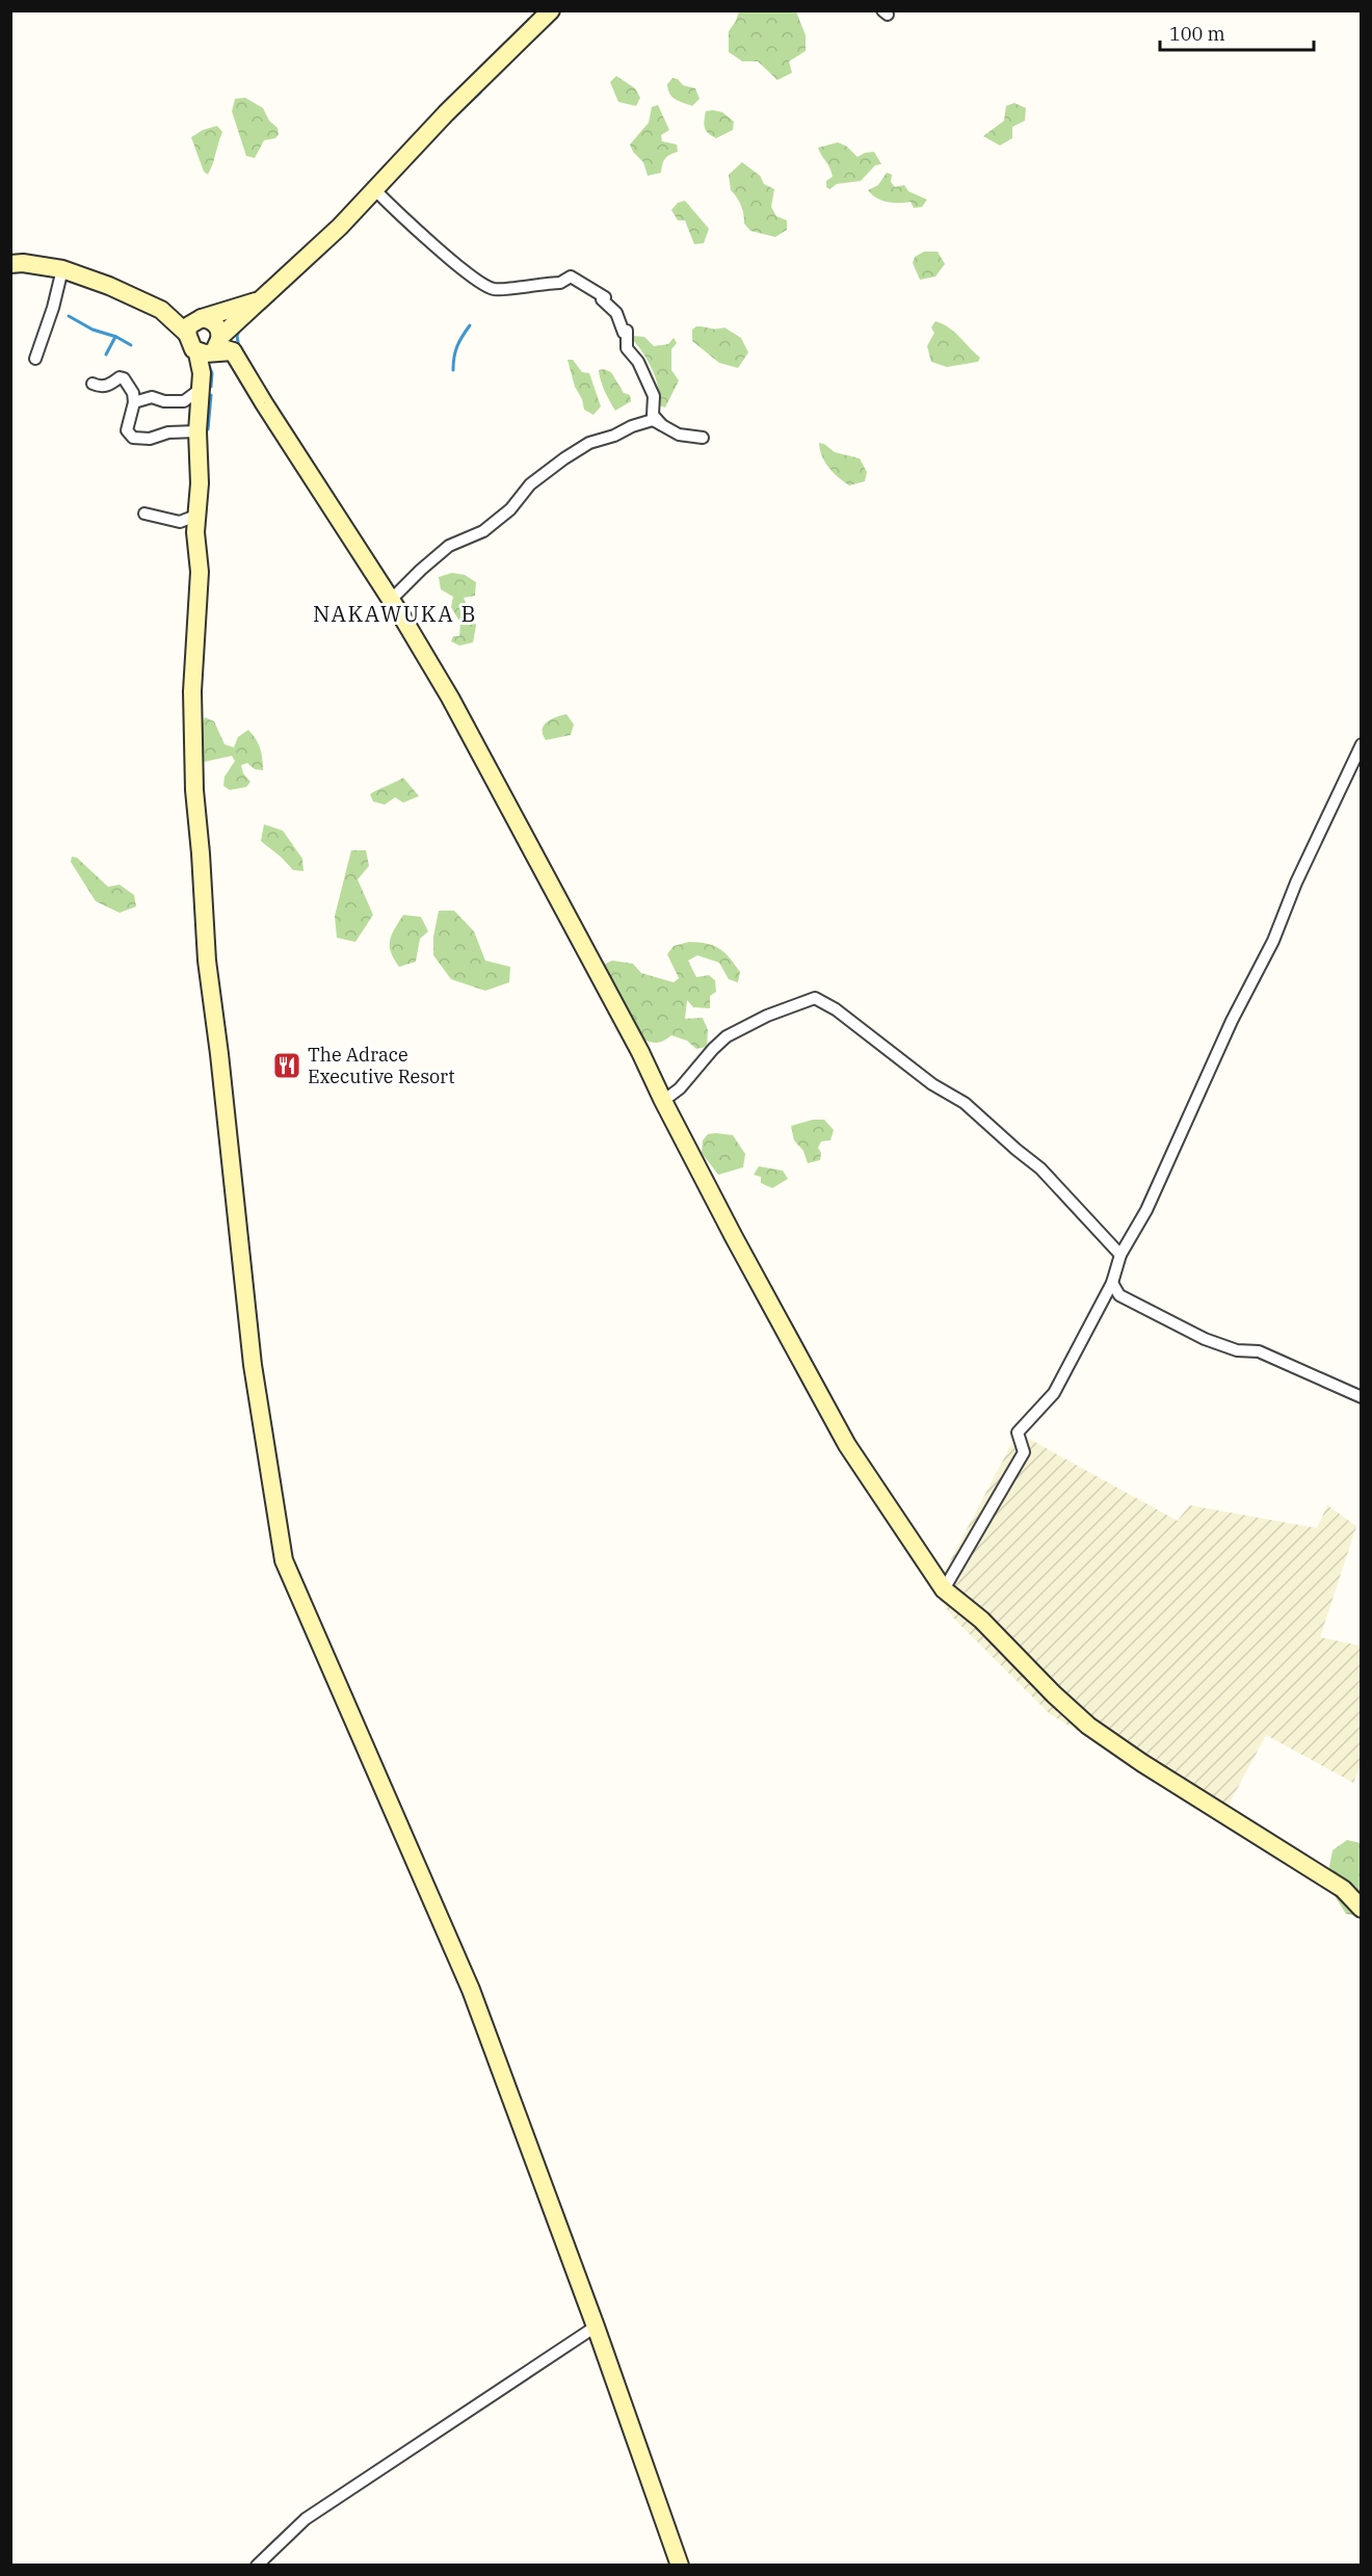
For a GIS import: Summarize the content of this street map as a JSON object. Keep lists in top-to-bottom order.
{
  "districts": ["NAKAWUKA B"],
  "places": {
    "restaurant": ["The Adrace Executive Resort"]
  },
  "scale_bar": "100 m"
}
